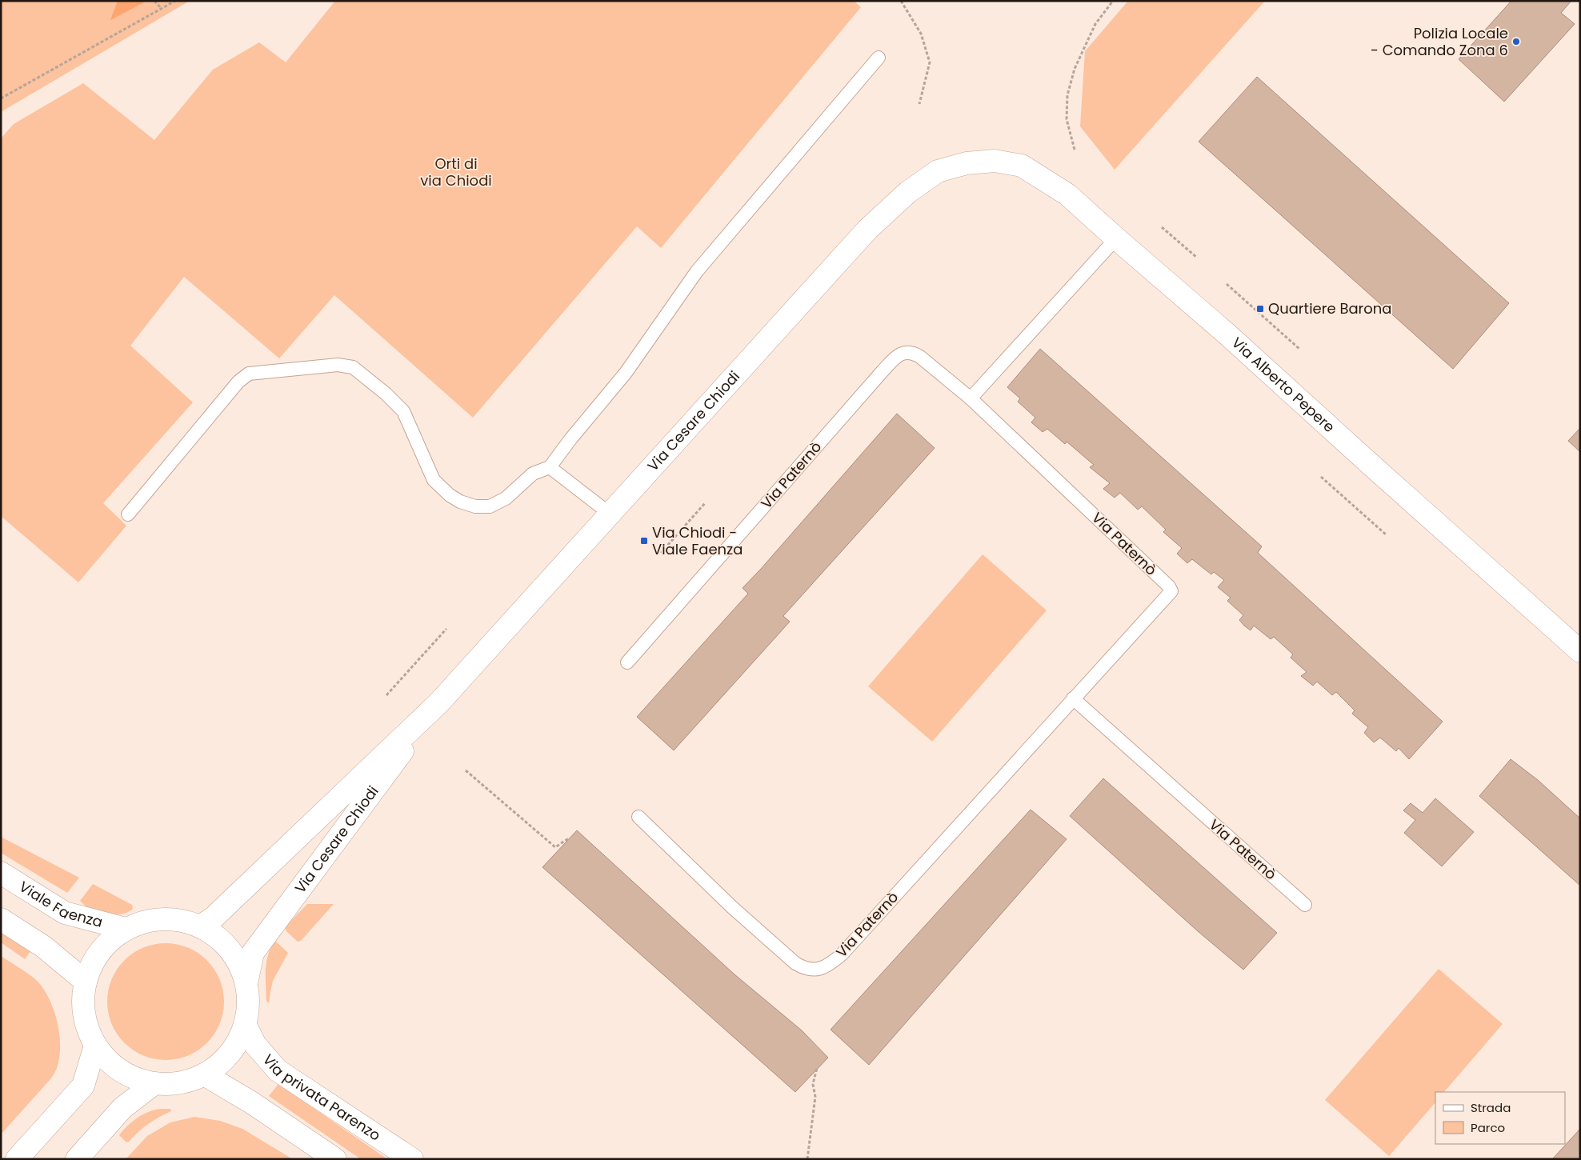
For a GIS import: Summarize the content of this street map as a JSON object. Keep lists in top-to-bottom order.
{
  "streets": {
    "street": [
      "Via Alberto Pepere",
      "Via Cesare Chiodi",
      "Viale Faenza",
      "Via privata Parenzo"
    ],
    "lane": ["Via Paternò"]
  },
  "crossings": [
    ["Via Alberto Pepere", "Via Cesare Chiodi"]
  ],
  "parks": ["Orti di via Chiodi"],
  "places": {
    "other": ["Polizia Locale - Comando Zona 6"],
    "transit": ["Quartiere Barona", "Via Chiodi - Viale Faenza"]
  },
  "legend": ["Strada", "Parco"]
}
